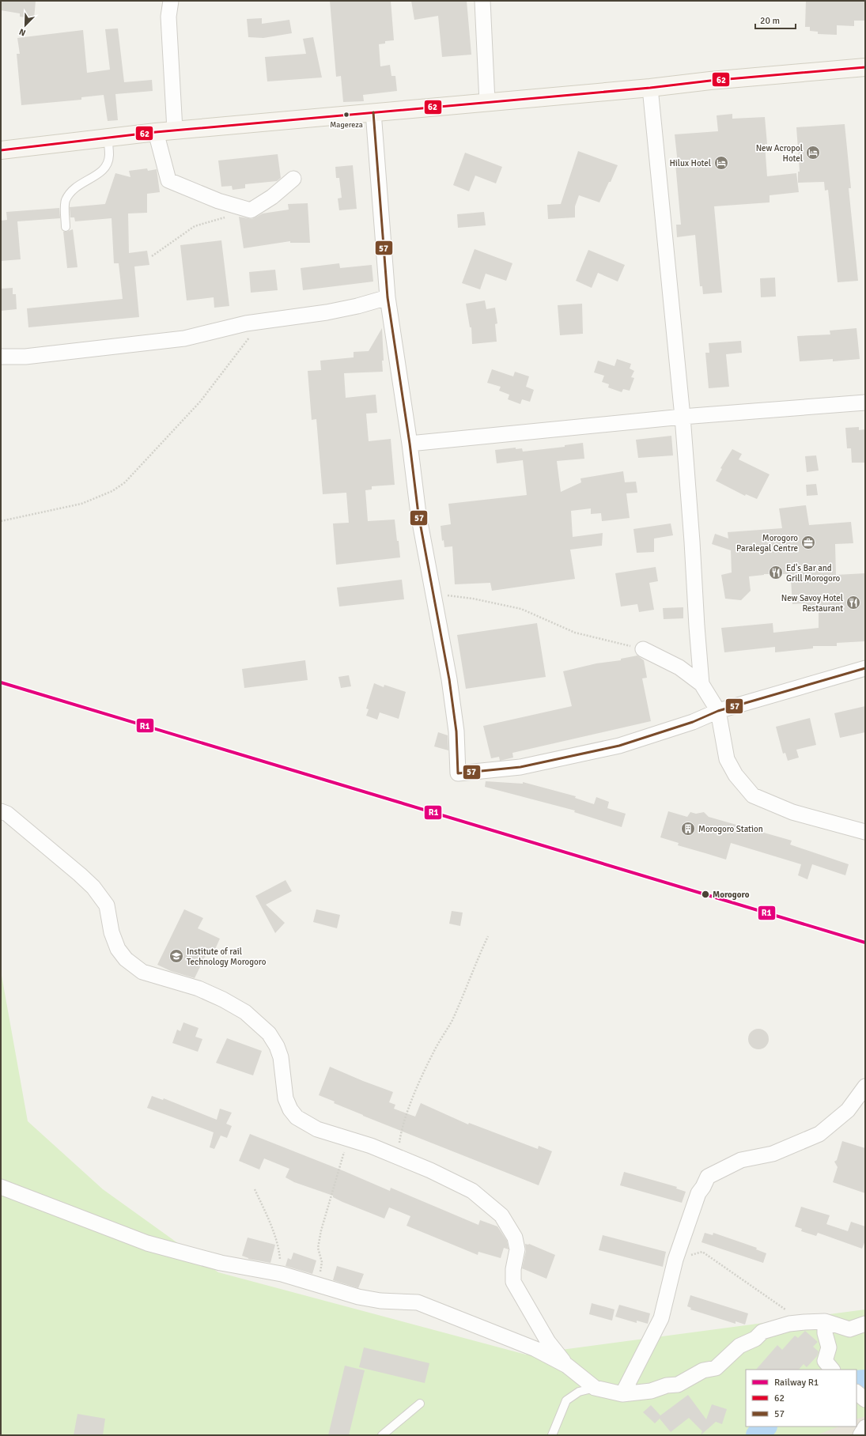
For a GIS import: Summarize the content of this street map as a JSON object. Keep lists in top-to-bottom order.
{
  "places": {
    "other": ["Magereza", "Morogoro"],
    "hotel": ["New Acropol Hotel", "Hilux Hotel"],
    "office": ["Morogoro Paralegal Centre"],
    "restaurant": ["Ed's Bar and Grill Morogoro", "New Savoy Hotel Restaurant"],
    "building": ["Morogoro Station"],
    "school or university": ["Institute of rail Technology Morogoro"]
  },
  "lines": ["transit line 62", "transit line 57", "rail line R1"],
  "legend": ["Railway R1", "62", "57"],
  "scale_bar": "20 m",
  "north": "bottom left"
}
